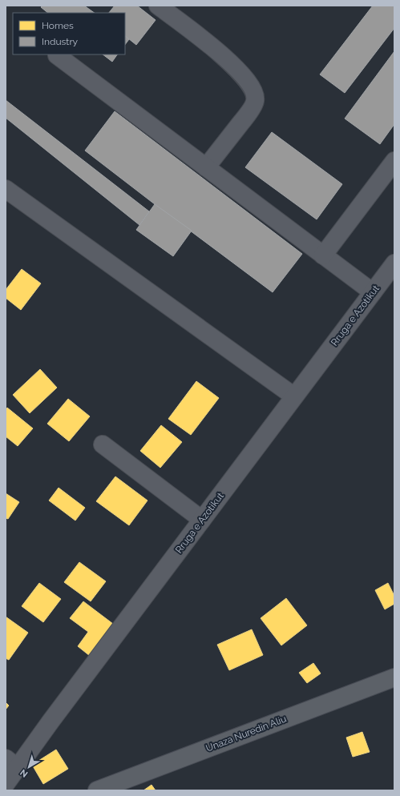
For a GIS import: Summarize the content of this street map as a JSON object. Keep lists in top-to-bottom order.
{
  "streets": {
    "main road": ["Unaza Nuredin Aliu"],
    "street": ["Rruga e Azotikut"]
  },
  "legend": ["Homes", "Industry"],
  "north": "bottom left"
}
